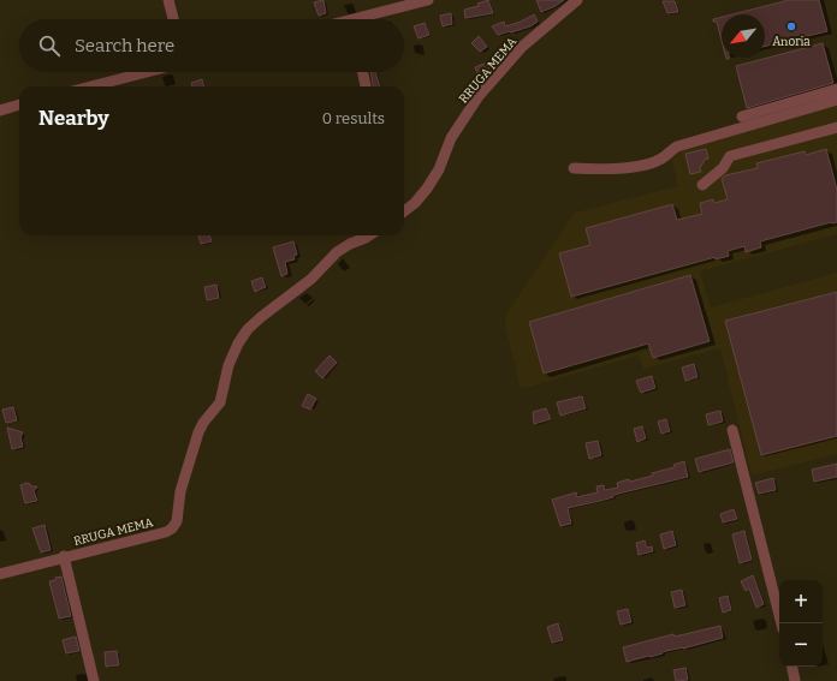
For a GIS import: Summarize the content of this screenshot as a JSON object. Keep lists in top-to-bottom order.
{
  "streets": {
    "lane": ["RRUGA MEMA"]
  },
  "places": ["Anoria"],
  "north": "bottom left",
  "page": {
    "search": "Search here",
    "heading": ["Nearby", "0 results"],
    "map_buttons": ["+", "−"]
  }
}
